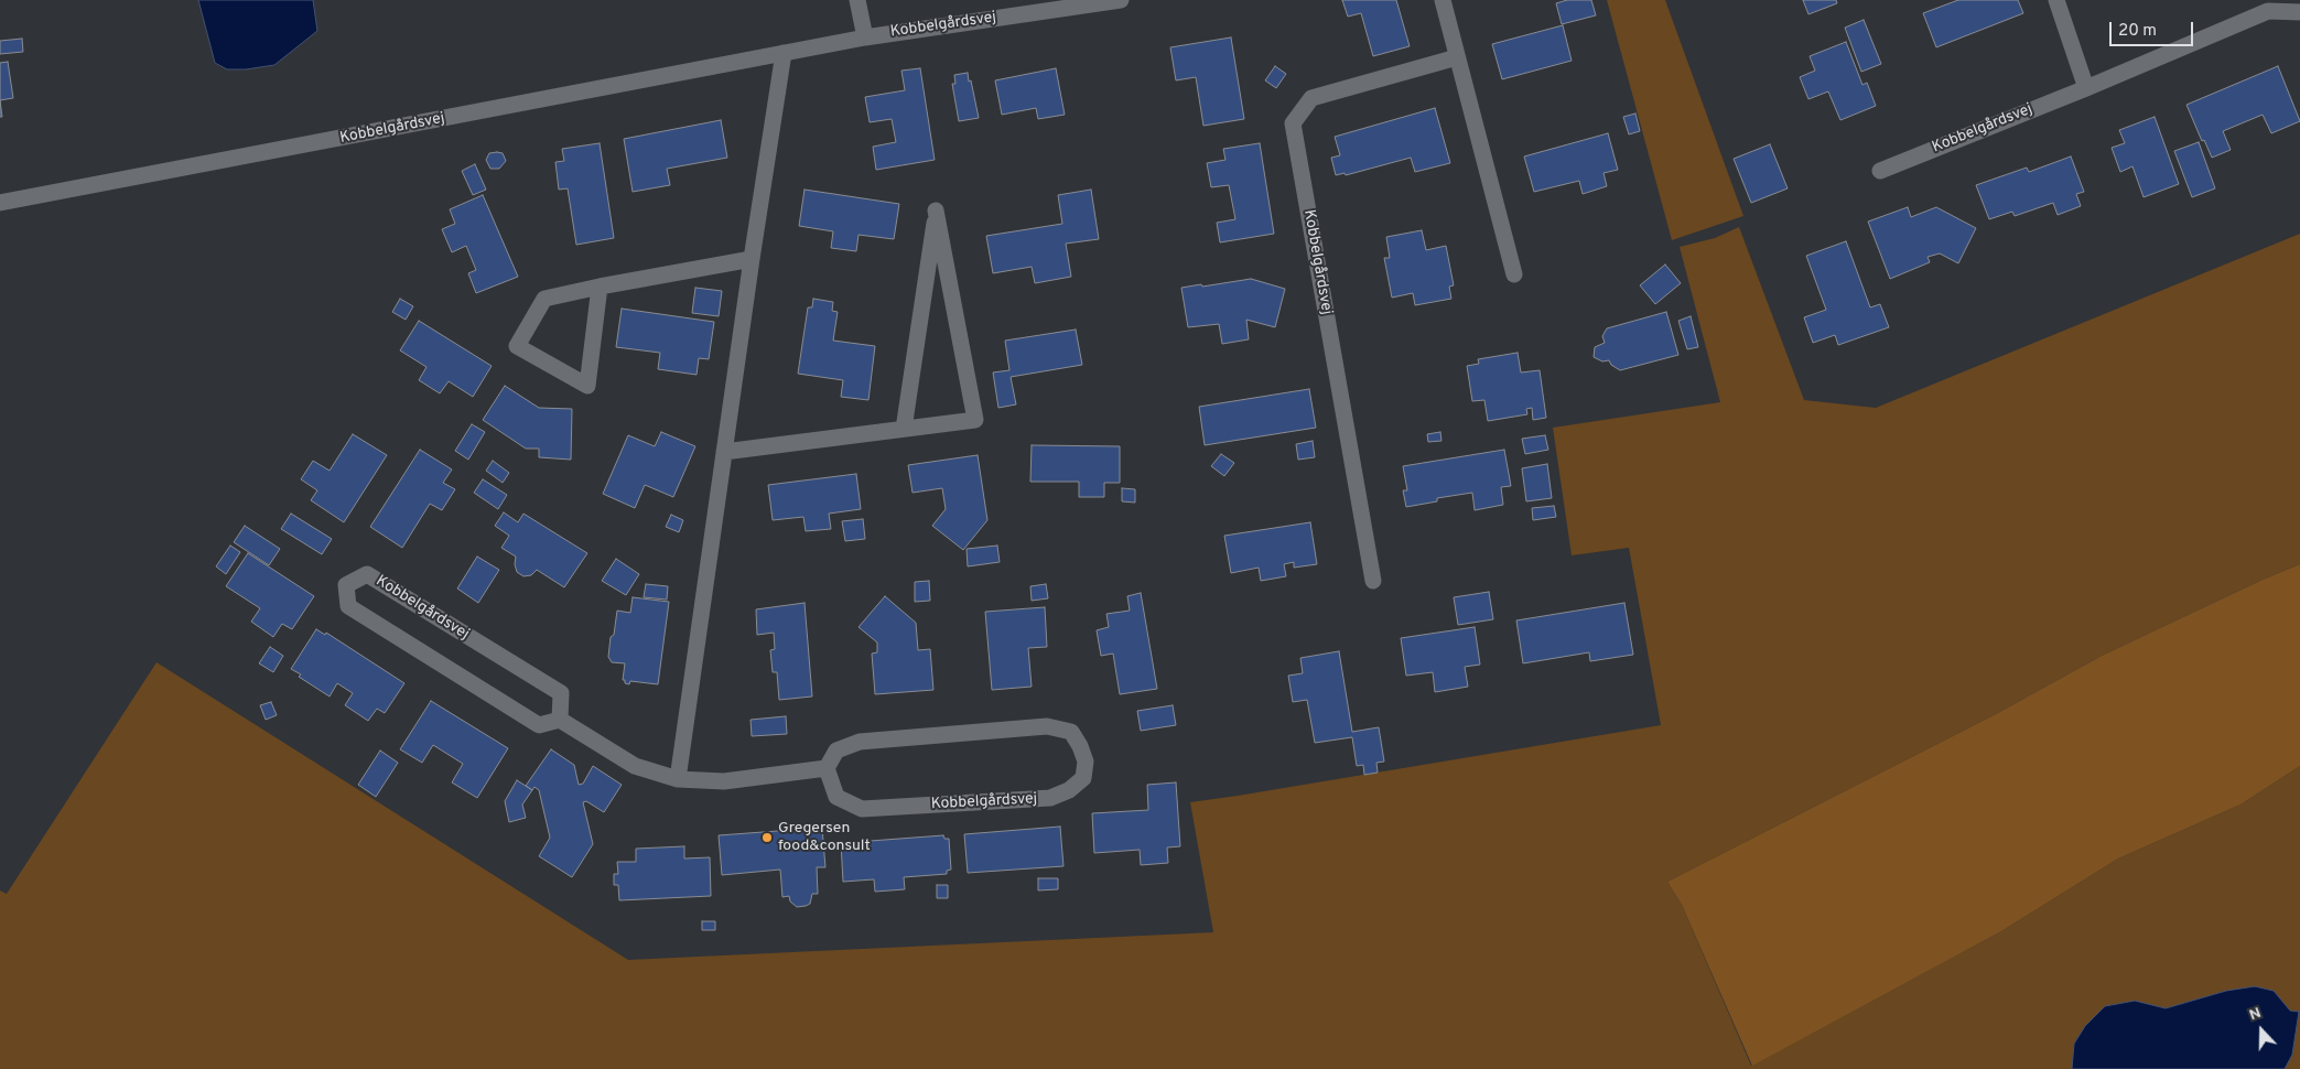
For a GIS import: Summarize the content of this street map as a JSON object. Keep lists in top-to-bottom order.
{
  "streets": {
    "street": ["Kobbelgårdsvej"]
  },
  "places": ["Gregersen food&consult"],
  "scale_bar": "20 m",
  "north": "top"
}
